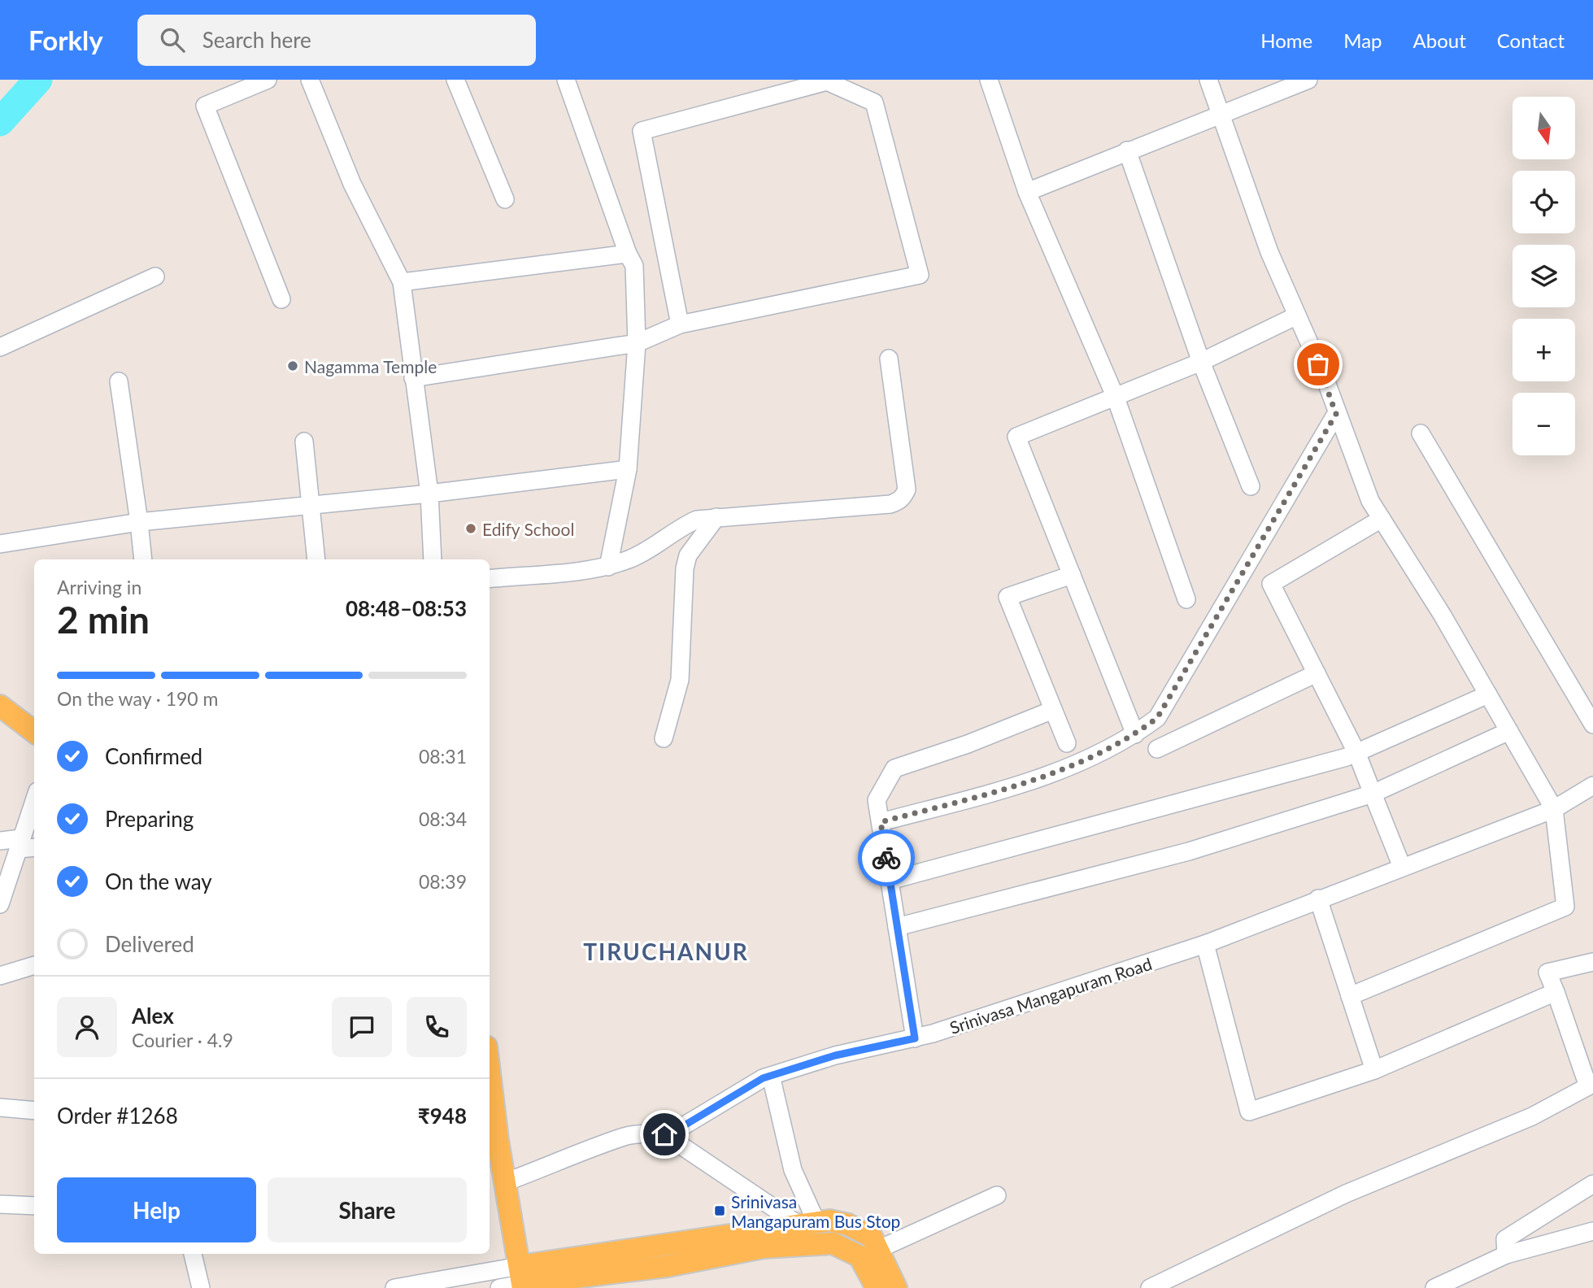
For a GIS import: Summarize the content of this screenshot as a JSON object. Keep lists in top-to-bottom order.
{
  "streets": {
    "street": ["Srinivasa Mangapuram Road"]
  },
  "districts": ["TIRUCHANUR"],
  "places": {
    "other": ["Nagamma Temple", "Edify School"],
    "transit": ["Srinivasa Mangapuram Bus Stop"]
  },
  "north": "bottom",
  "page": {
    "header": "Forkly",
    "search": "Search here",
    "nav": [
      "Home",
      "Map",
      "About",
      "Contact"
    ],
    "map_buttons": ["+", "−"],
    "heading": ["2 min", "Arriving in", "08:48–08:53"],
    "panel": [
      "Alex",
      "Courier · 4.9",
      "Order #1268",
      "₹948"
    ],
    "bar": "On the way · 190 m",
    "list": [
      ["Confirmed", "08:31"],
      ["Preparing", "08:34"],
      ["On the way", "08:39"],
      "Delivered"
    ],
    "buttons": ["Help", "Share"]
  }
}
